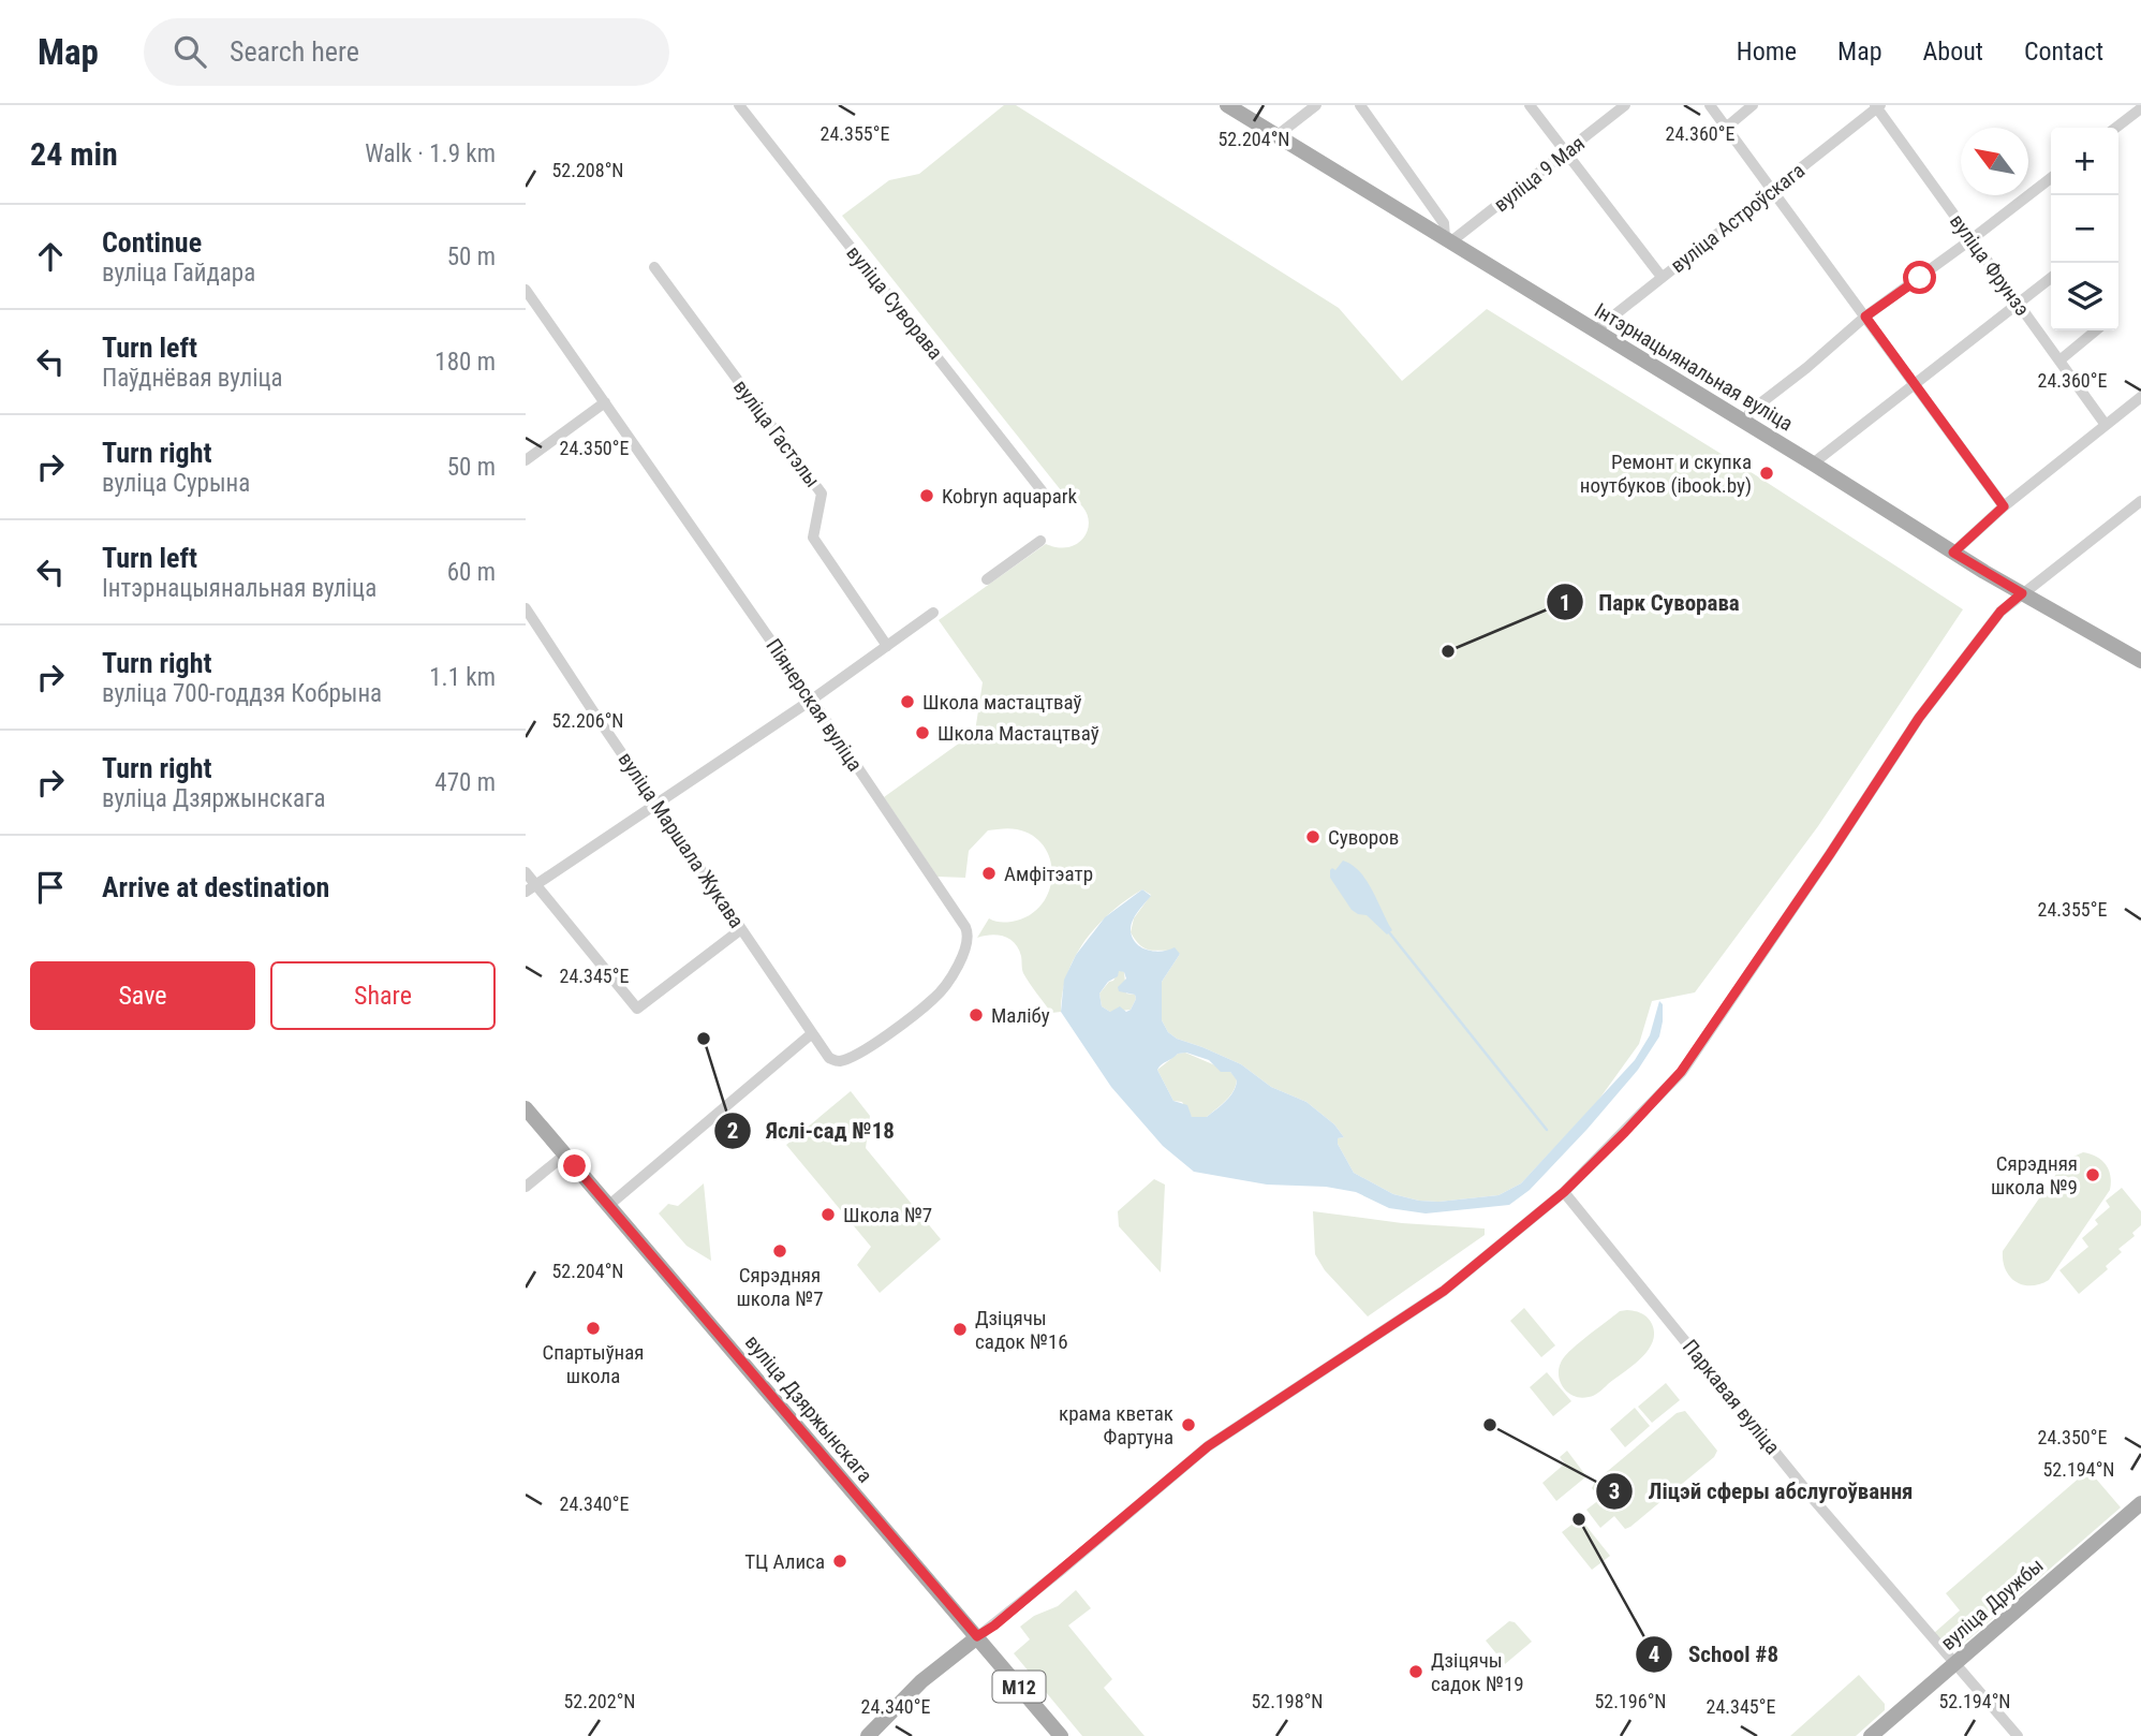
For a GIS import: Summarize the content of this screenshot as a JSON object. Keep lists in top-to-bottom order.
{
  "streets": {
    "main road": [
      "Інтэрнацыянальная вуліца",
      "вуліца Дзяржынскага",
      "вуліца Дружбы",
      "М12"
    ],
    "street": [
      "вуліца 9 Мая",
      "вуліца Астроўскага",
      "вуліца Фрунзэ",
      "вуліца Суворава",
      "вуліца Гастэлы",
      "Піянерская вуліца",
      "вуліца Маршала Жукава",
      "Паркавая вуліца"
    ]
  },
  "crossings": [
    ["вуліца 9 Мая", "Інтэрнацыянальная вуліца"],
    ["вуліца Астроўскага", "вуліца Фрунзэ"],
    ["вуліца Астроўскага", "Інтэрнацыянальная вуліца"],
    ["Піянерская вуліца", "вуліца Маршала Жукава"],
    ["Паркавая вуліца", "вуліца Дружбы"]
  ],
  "places": [
    "Ремонт и скупка ноутбуков (ibook.by)",
    "Kobryn aquapark",
    "Парк Суворава",
    "Школа мастацтваў",
    "Школа Мастацтваў",
    "Суворов",
    "Амфітэатр",
    "Малібу",
    "Яслі-сад №18",
    "Сярэдняя школа №9",
    "Школа №7",
    "Сярэдняя школа №7",
    "Спартыўная школа",
    "Дзіцячы садок №16",
    "крама кветак Фартуна",
    "Ліцэй сферы абслугоўвання",
    "School #8",
    "ТЦ Алиса",
    "Дзіцячы садок №19"
  ],
  "north": "top left",
  "page": {
    "header": "Map",
    "search": "Search here",
    "nav": [
      "Home",
      "Map",
      "About",
      "Contact"
    ],
    "heading": ["24 min", "Walk · 1.9 km"],
    "map_buttons": ["+", "−"],
    "list": [
      ["Continue", "вуліца Гайдара", "50 m"],
      ["Turn left", "Паўднёвая вуліца", "180 m"],
      ["Turn right", "вуліца Сурына", "50 m"],
      ["Turn left", "Інтэрнацыянальная вуліца", "60 m"],
      ["Turn right", "вуліца 700-годдзя Кобрына", "1.1 km"],
      ["Turn right", "вуліца Дзяржынскага", "470 m"],
      "Arrive at destination"
    ],
    "buttons": ["Save", "Share"]
  },
  "coordinates": [
    "24.355°E",
    "24.360°E",
    "52.204°N",
    "52.208°N",
    "24.350°E",
    "52.206°N",
    "24.345°E",
    "52.194°N",
    "24.340°E",
    "52.202°N",
    "52.198°N",
    "52.196°N"
  ]
}
